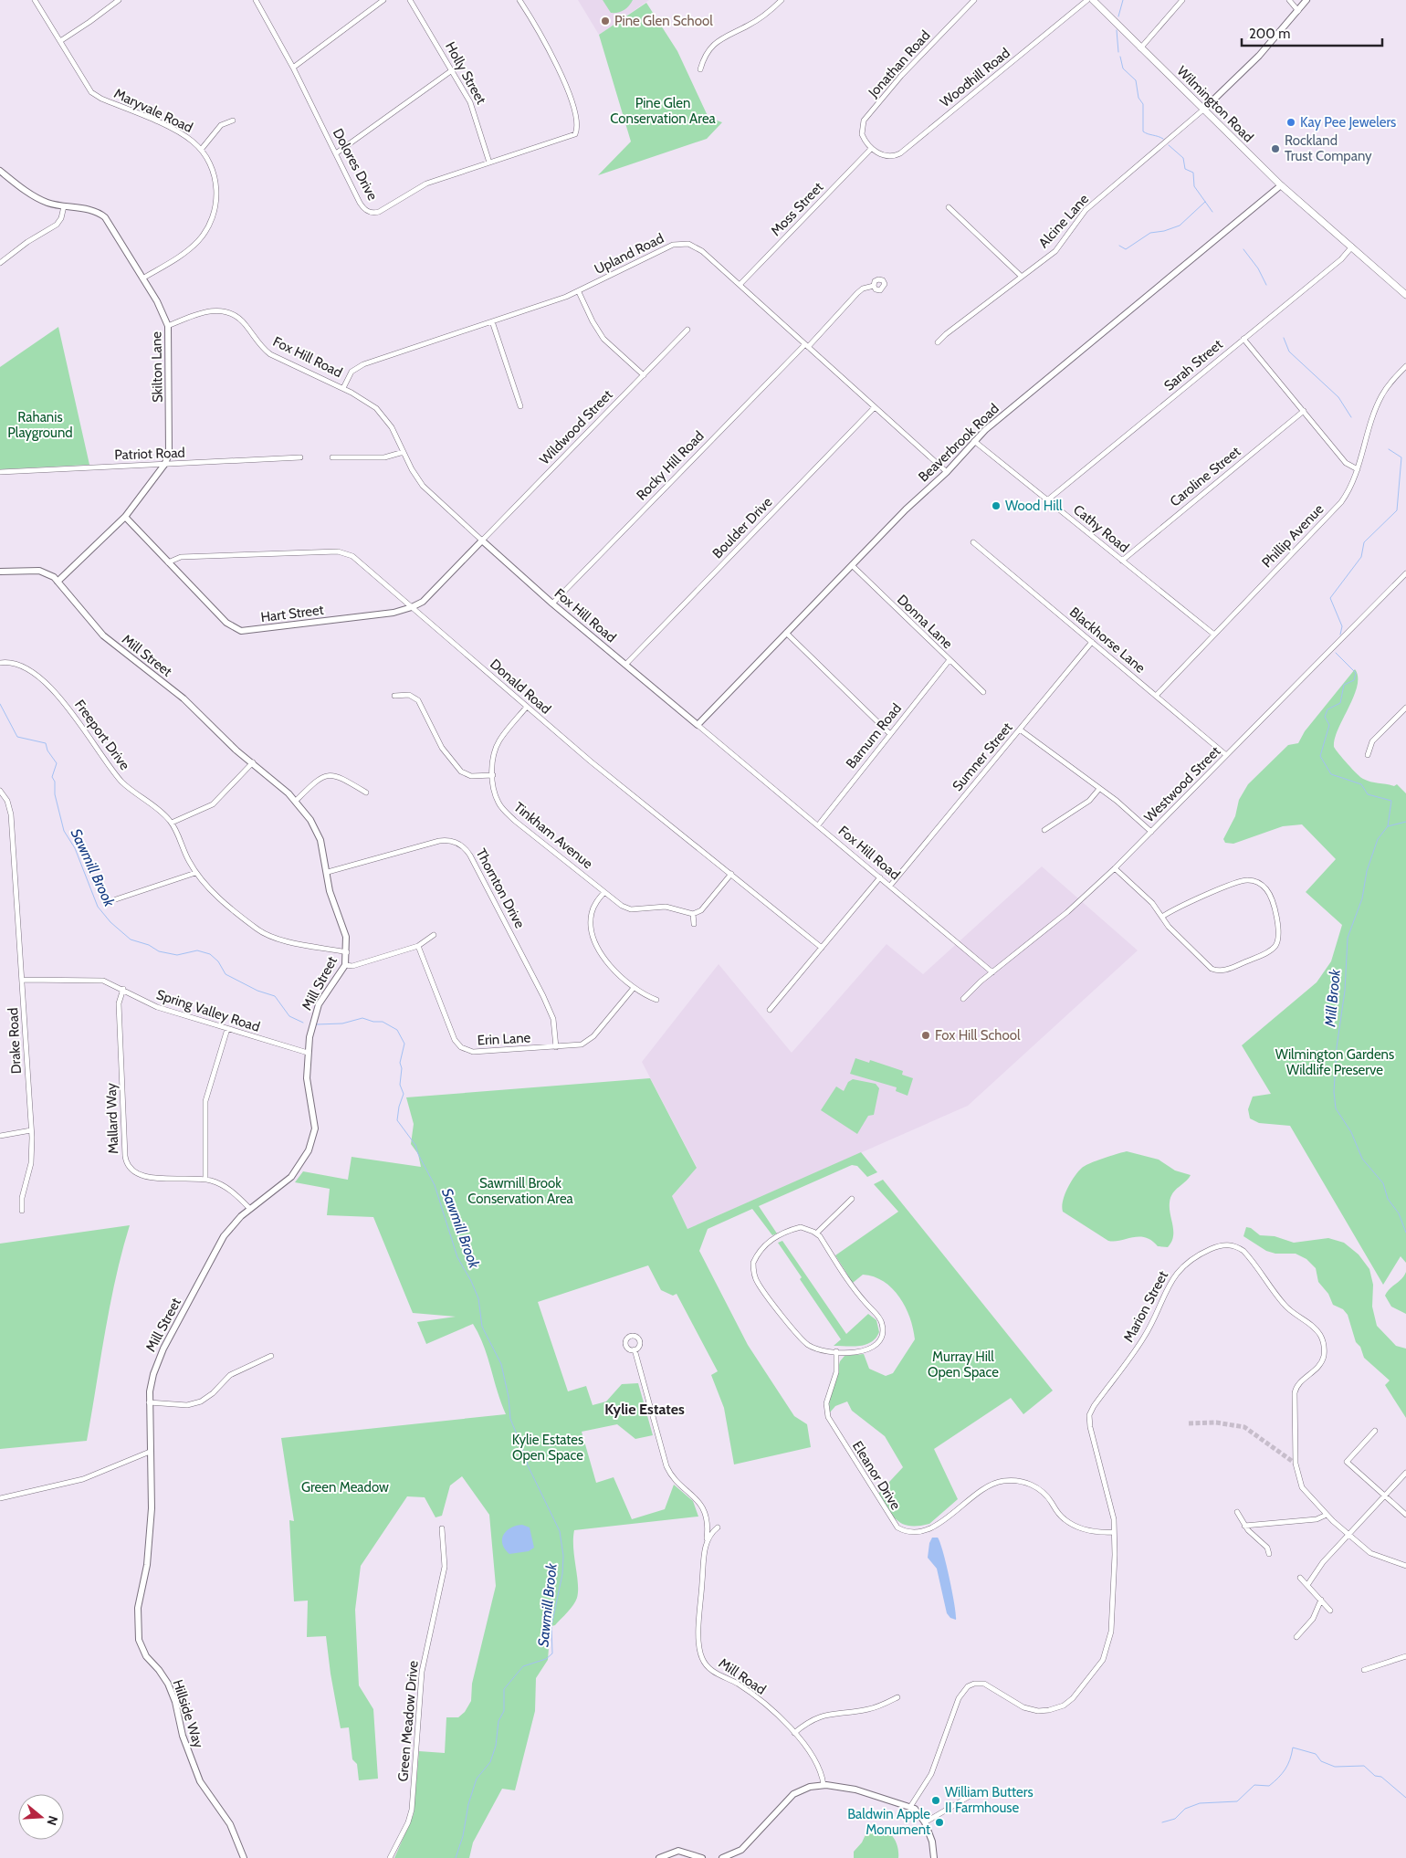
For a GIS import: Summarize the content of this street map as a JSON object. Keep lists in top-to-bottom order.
{
  "streets": {
    "main road": ["Wilmington Road"],
    "street": [
      "Jonathan Road",
      "Holly Street",
      "Woodhill Road",
      "Maryvale Road",
      "Dolores Drive",
      "Moss Street",
      "Alcine Lane",
      "Upland Road",
      "Fox Hill Road",
      "Sarah Street",
      "Skilton Lane",
      "Wildwood Street",
      "Beaverbrook Road",
      "Patriot Road",
      "Rocky Hill Road",
      "Caroline Street",
      "Boulder Drive",
      "Cathy Road",
      "Phillip Avenue",
      "Hart Street",
      "Donna Lane",
      "Blackhorse Lane",
      "Mill Street",
      "Donald Road",
      "Freeport Drive",
      "Barnum Road",
      "Sumner Street",
      "Westwood Street",
      "Tinkham Avenue",
      "Thornton Drive",
      "Spring Valley Road",
      "Erin Lane",
      "Drake Road",
      "Mallard Way",
      "Marion Street",
      "Eleanor Drive",
      "Mill Road",
      "Hillside Way",
      "Green Meadow Drive"
    ]
  },
  "crossings": [
    ["Jonathan Road", "Woodhill Road"],
    ["Jonathan Road", "Moss Street"],
    ["Holly Street", "Dolores Drive"],
    ["Woodhill Road", "Moss Street"],
    ["Wilmington Road", "Alcine Lane"],
    ["Wilmington Road", "Sarah Street"],
    ["Wilmington Road", "Beaverbrook Road"],
    ["Maryvale Road", "Skilton Lane"],
    ["Moss Street", "Upland Road"],
    ["Upland Road", "Fox Hill Road"],
    ["Upland Road", "Beaverbrook Road"],
    ["Upland Road", "Rocky Hill Road"],
    ["Upland Road", "Boulder Drive"],
    ["Fox Hill Road", "Skilton Lane"],
    ["Fox Hill Road", "Wildwood Street"],
    ["Fox Hill Road", "Beaverbrook Road"],
    ["Fox Hill Road", "Rocky Hill Road"],
    ["Fox Hill Road", "Boulder Drive"],
    ["Fox Hill Road", "Hart Street"],
    ["Fox Hill Road", "Barnum Road"],
    ["Fox Hill Road", "Sumner Street"],
    ["Fox Hill Road", "Westwood Street"],
    ["Sarah Street", "Cathy Road"],
    ["Skilton Lane", "Patriot Road"],
    ["Skilton Lane", "Hart Street"],
    ["Skilton Lane", "Mill Street"],
    ["Wildwood Street", "Hart Street"],
    ["Beaverbrook Road", "Cathy Road"],
    ["Beaverbrook Road", "Donna Lane"],
    ["Caroline Street", "Cathy Road"],
    ["Cathy Road", "Phillip Avenue"],
    ["Phillip Avenue", "Blackhorse Lane"],
    ["Hart Street", "Donald Road"],
    ["Donna Lane", "Barnum Road"],
    ["Blackhorse Lane", "Sumner Street"],
    ["Blackhorse Lane", "Westwood Street"],
    ["Mill Street", "Freeport Drive"],
    ["Mill Street", "Thornton Drive"],
    ["Mill Street", "Spring Valley Road"],
    ["Mill Street", "Mallard Way"],
    ["Mill Street", "Hillside Way"],
    ["Donald Road", "Tinkham Avenue"],
    ["Thornton Drive", "Erin Lane"],
    ["Spring Valley Road", "Drake Road"],
    ["Spring Valley Road", "Mallard Way"],
    ["Marion Street", "Eleanor Drive"]
  ],
  "districts": ["Kylie Estates"],
  "water": ["Sawmill Brook", "Mill Brook"],
  "parks": [
    "Pine Glen Conservation Area",
    "Rahanis Playground",
    "Wilmington Gardens Wildlife Preserve",
    "Sawmill Brook Conservation Area",
    "Murray Hill Open Space",
    "Kylie Estates Open Space",
    "Green Meadow"
  ],
  "places": [
    "Pine Glen School",
    "Kay Pee Jewelers",
    "Rockland Trust Company",
    "Wood Hill",
    "Fox Hill School",
    "William Butters II Farmhouse",
    "Baldwin Apple Monument"
  ],
  "scale_bar": "200 m",
  "north": "right"
}
